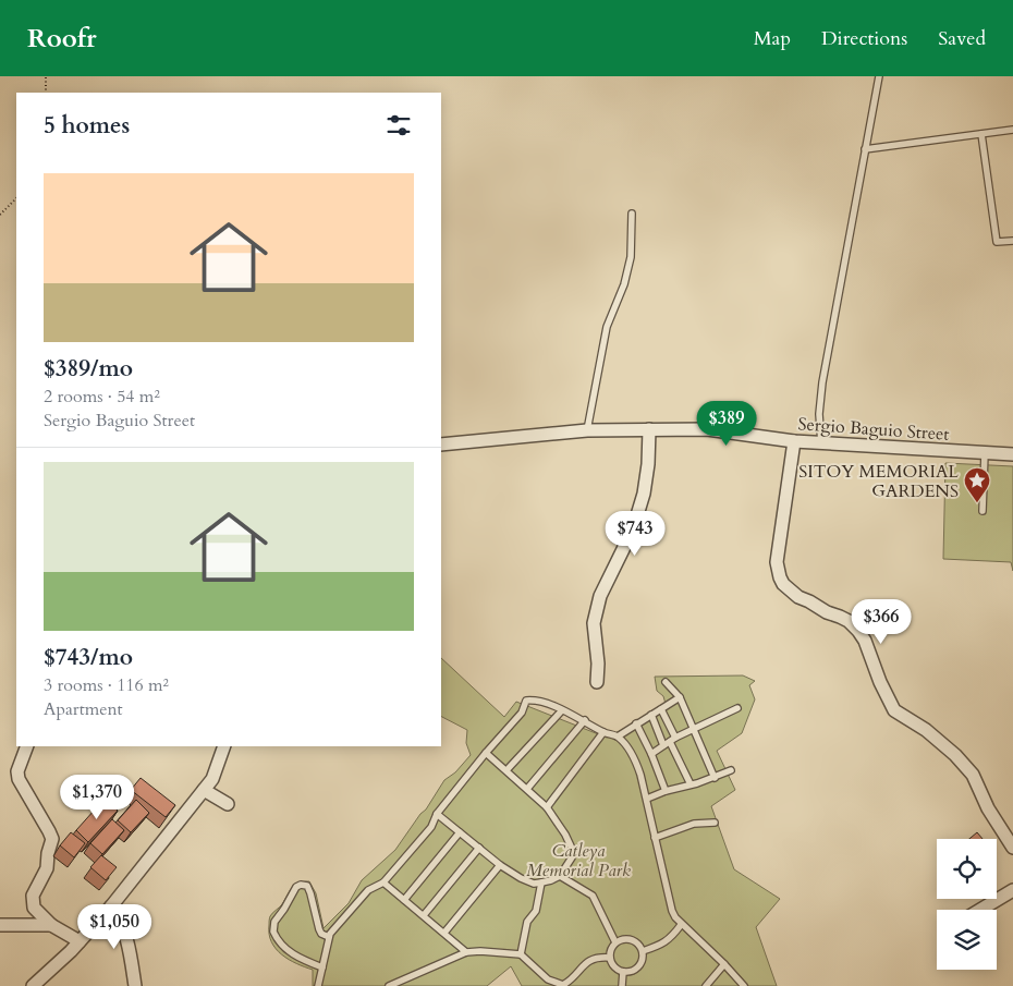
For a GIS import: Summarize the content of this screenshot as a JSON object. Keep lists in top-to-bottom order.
{
  "streets": {
    "street": ["Sergio Baguio Street"]
  },
  "parks": ["Catleya Memorial Park"],
  "places": {
    "place": ["SITOY MEMORIAL GARDENS"]
  },
  "page": {
    "header": "Roofr",
    "nav": ["Map", "Directions", "Saved"],
    "heading": "5 homes",
    "list": [
      {
        "name": "$389/mo",
        "note": "2 rooms · 54 m² · Sergio Baguio Street"
      },
      {
        "name": "$743/mo",
        "note": "3 rooms · 116 m² · Apartment"
      }
    ],
    "price": [
      "$389",
      "$743",
      "$366",
      "$1,370",
      "$1,050"
    ]
  }
}
